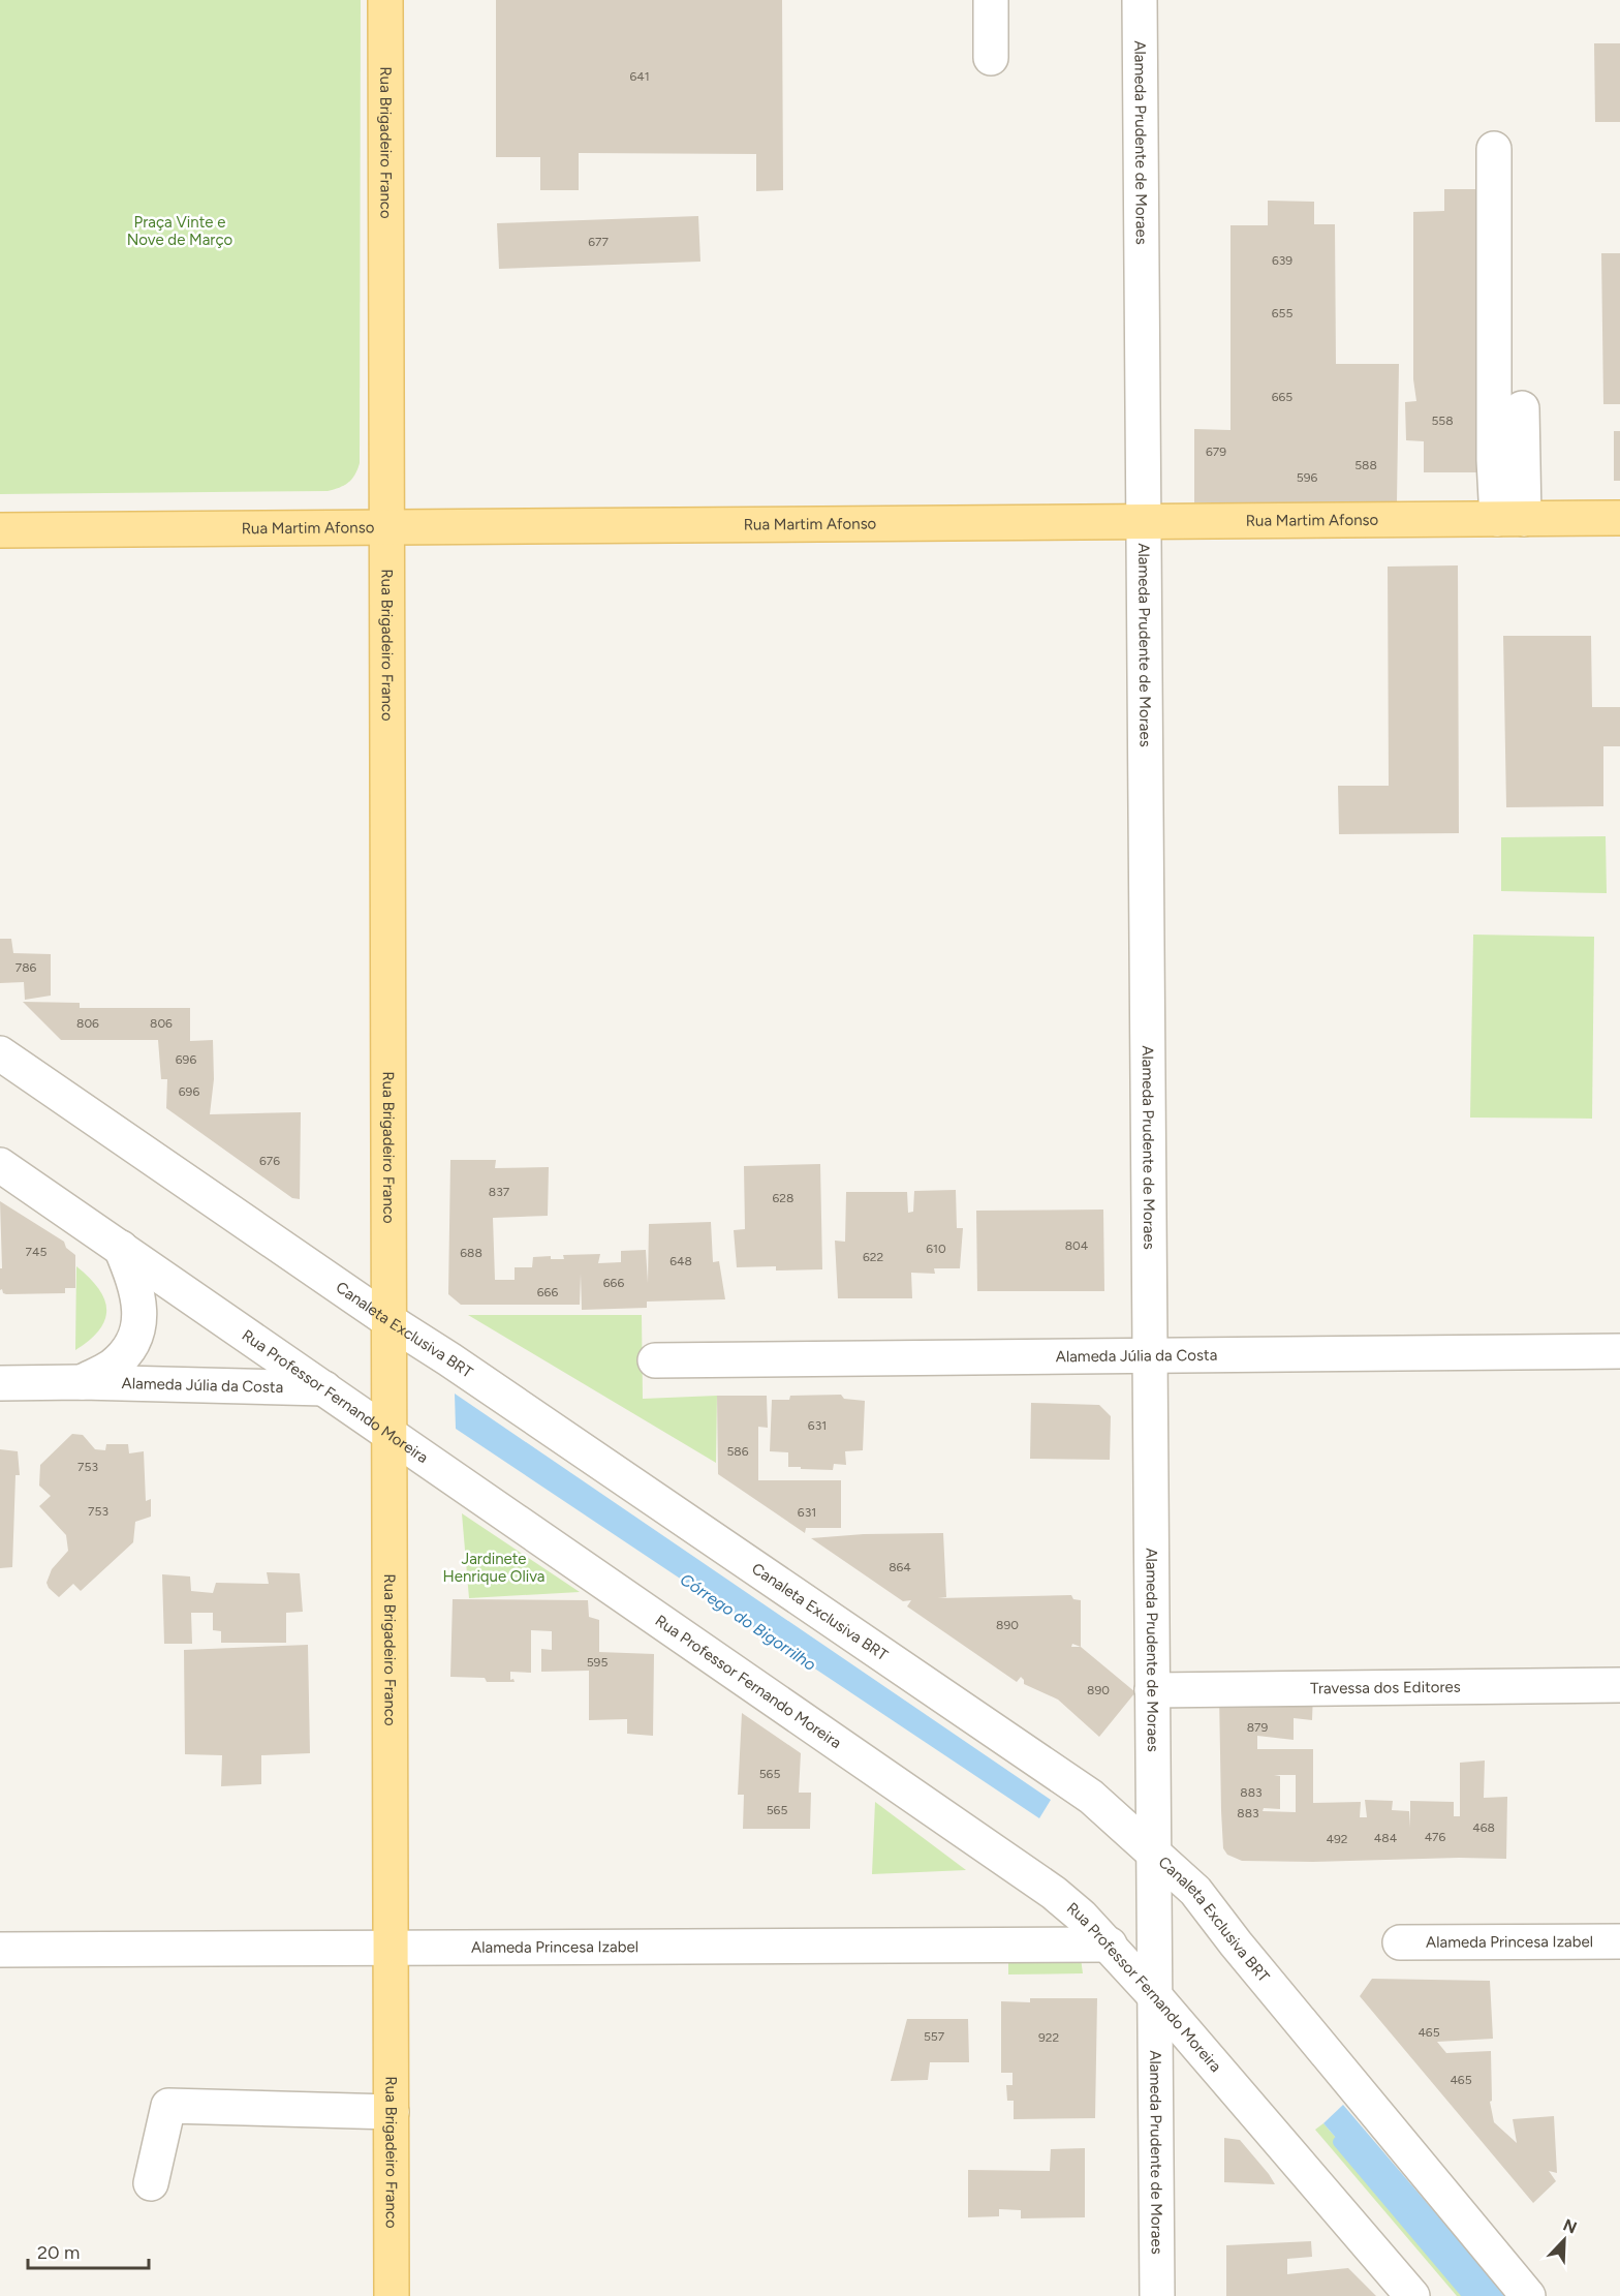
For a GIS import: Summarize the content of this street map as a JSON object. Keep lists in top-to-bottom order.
{
  "streets": {
    "main road": ["Rua Brigadeiro Franco", "Rua Martim Afonso"],
    "street": [
      "Alameda Prudente de Moraes",
      "Canaleta Exclusiva BRT",
      "Alameda Júlia da Costa",
      "Rua Professor Fernando Moreira",
      "Travessa dos Editores",
      "Alameda Princesa Izabel"
    ]
  },
  "crossings": [
    ["Rua Brigadeiro Franco", "Rua Martim Afonso"],
    ["Rua Brigadeiro Franco", "Canaleta Exclusiva BRT"],
    ["Rua Brigadeiro Franco", "Rua Professor Fernando Moreira"],
    ["Rua Brigadeiro Franco", "Alameda Princesa Izabel"],
    ["Alameda Prudente de Moraes", "Rua Martim Afonso"],
    ["Alameda Prudente de Moraes", "Canaleta Exclusiva BRT"],
    ["Alameda Prudente de Moraes", "Alameda Júlia da Costa"],
    ["Alameda Prudente de Moraes", "Rua Professor Fernando Moreira"],
    ["Alameda Prudente de Moraes", "Travessa dos Editores"],
    ["Alameda Júlia da Costa", "Rua Professor Fernando Moreira"],
    ["Rua Professor Fernando Moreira", "Alameda Princesa Izabel"]
  ],
  "water": ["Córrego do Bigorrilho"],
  "parks": ["Praça Vinte e Nove de Março", "Jardinete Henrique Oliva"],
  "house_numbers": [
    "641",
    "677",
    "639",
    "655",
    "665",
    "558",
    "679",
    "588",
    "596",
    "786",
    "806",
    "806",
    "696",
    "696",
    "676",
    "837",
    "628",
    "804",
    "610",
    "745",
    "688",
    "622",
    "648",
    "666",
    "666",
    "631",
    "586",
    "753",
    "753",
    "631",
    "864",
    "890",
    "595",
    "890",
    "879",
    "565",
    "883",
    "565",
    "883",
    "468",
    "476",
    "484",
    "492",
    "465",
    "557",
    "922",
    "465"
  ],
  "scale_bar": "20 m",
  "north": "top right"
}
